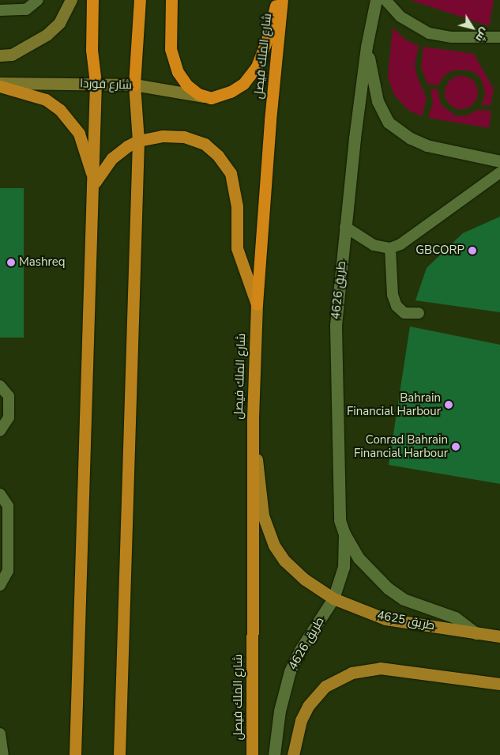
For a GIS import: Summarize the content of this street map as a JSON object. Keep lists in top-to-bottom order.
{
  "streets": {
    "highway": ["شارع الملك فيصل"],
    "main road": ["شارع فوردا", "طريق 4625"],
    "street": ["طريق 4626"]
  },
  "crossings": [
    ["شارع الملك فيصل", "طريق 4625"],
    ["طريق 4626", "طريق 4625"]
  ],
  "places": [
    "GBCORP",
    "Mashreq",
    "Bahrain Financial Harbour",
    "Conrad Bahrain Financial Harbour"
  ],
  "north": "bottom right"
}
